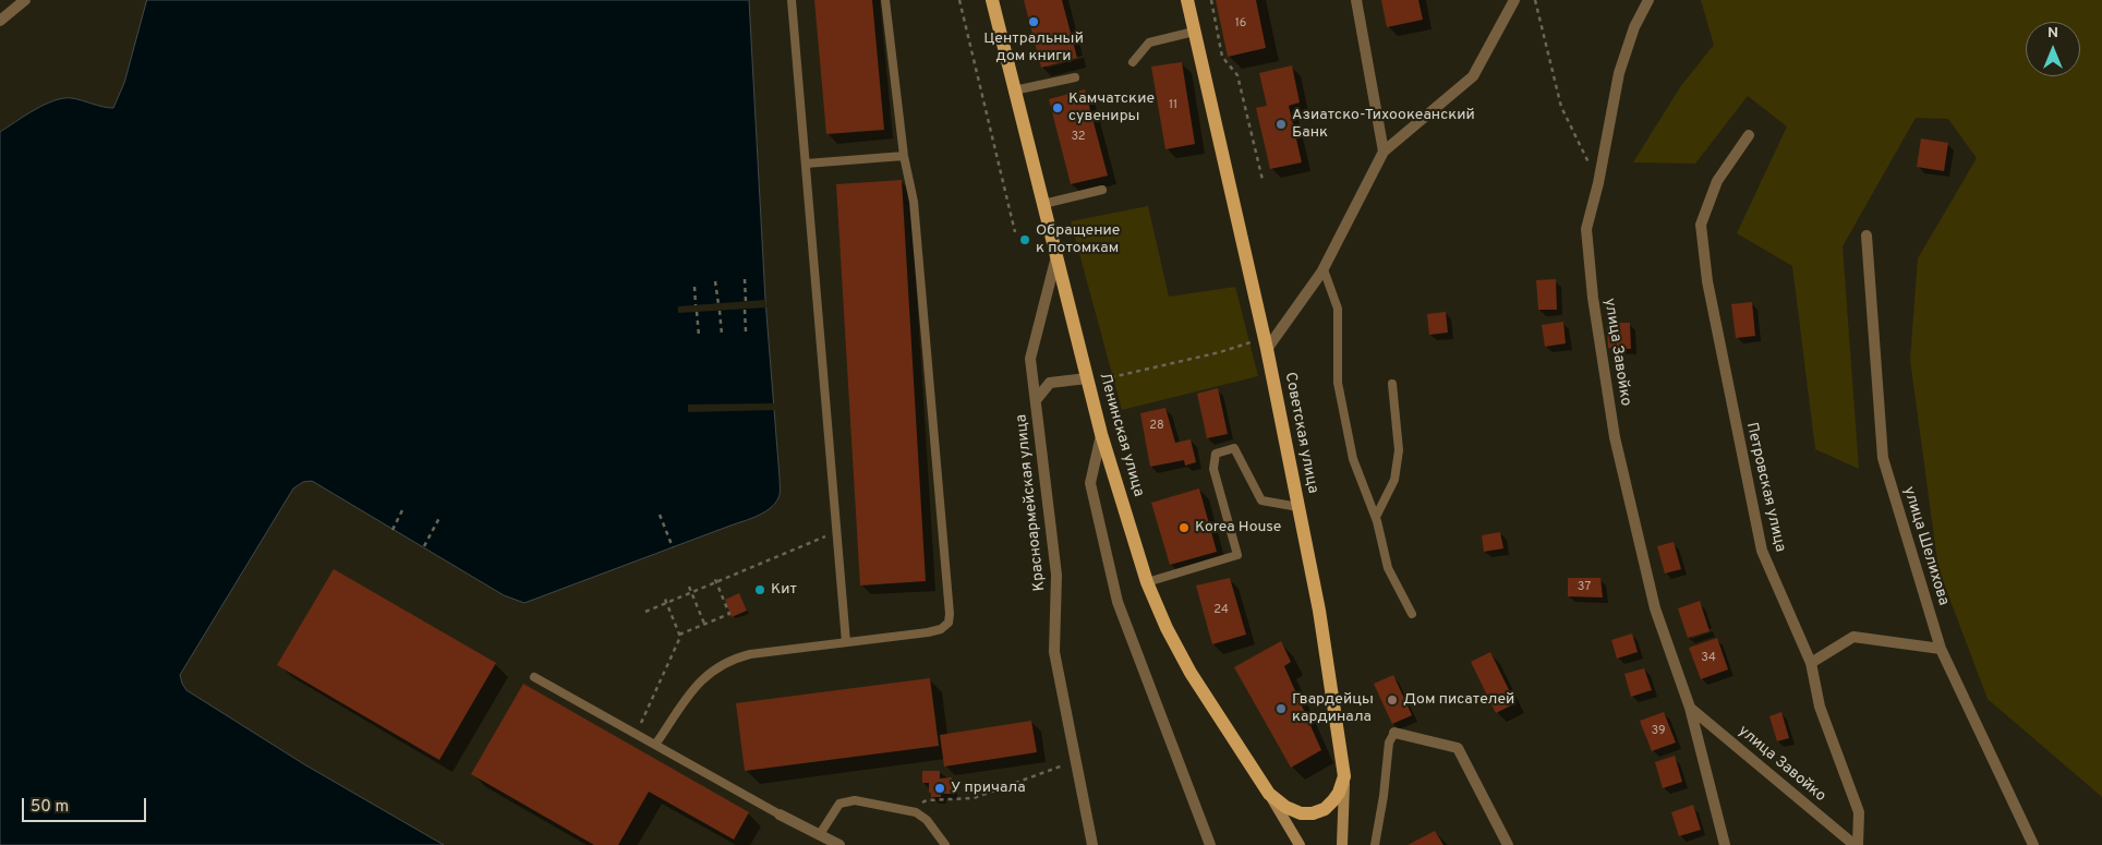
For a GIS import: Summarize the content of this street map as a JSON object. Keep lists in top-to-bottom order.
{
  "streets": {
    "main road": ["Советская улица", "Ленинская улица"],
    "street": [
      "улица Завойко",
      "Петровская улица",
      "Красноармейская улица",
      "улица Шелихова"
    ]
  },
  "crossings": [
    ["улица Завойко", "Петровская улица"],
    ["Ленинская улица", "Красноармейская улица"]
  ],
  "places": [
    "Центральный дом книги",
    "Камчатские сувениры",
    "Азиатско-Тихоокеанский Банк",
    "Обращение к потомкам",
    "Korea House",
    "Кит",
    "Дом писателей",
    "Гвардейцы кардинала",
    "У причала"
  ],
  "house_numbers": [
    "16",
    "11",
    "32",
    "28",
    "37",
    "24",
    "34",
    "39"
  ],
  "scale_bar": "50 m",
  "north": "top"
}
